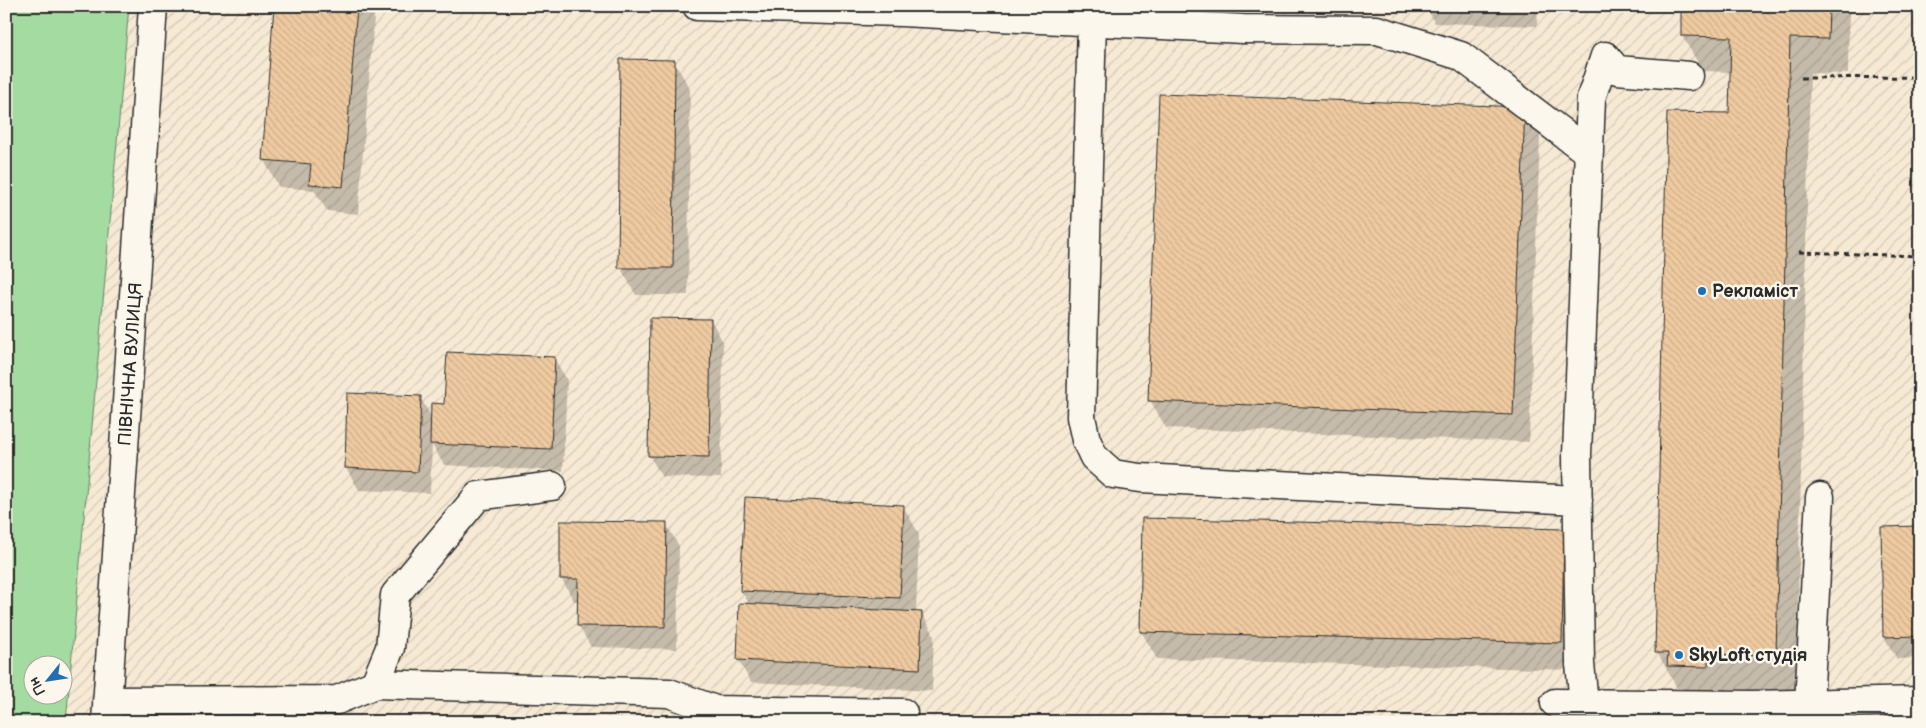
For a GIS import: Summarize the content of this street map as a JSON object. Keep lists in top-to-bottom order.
{
  "streets": {
    "street": ["ПІВНІЧНА ВУЛИЦЯ"]
  },
  "places": ["Рекламіст", "SkyLoft студія"],
  "north": "bottom left"
}
